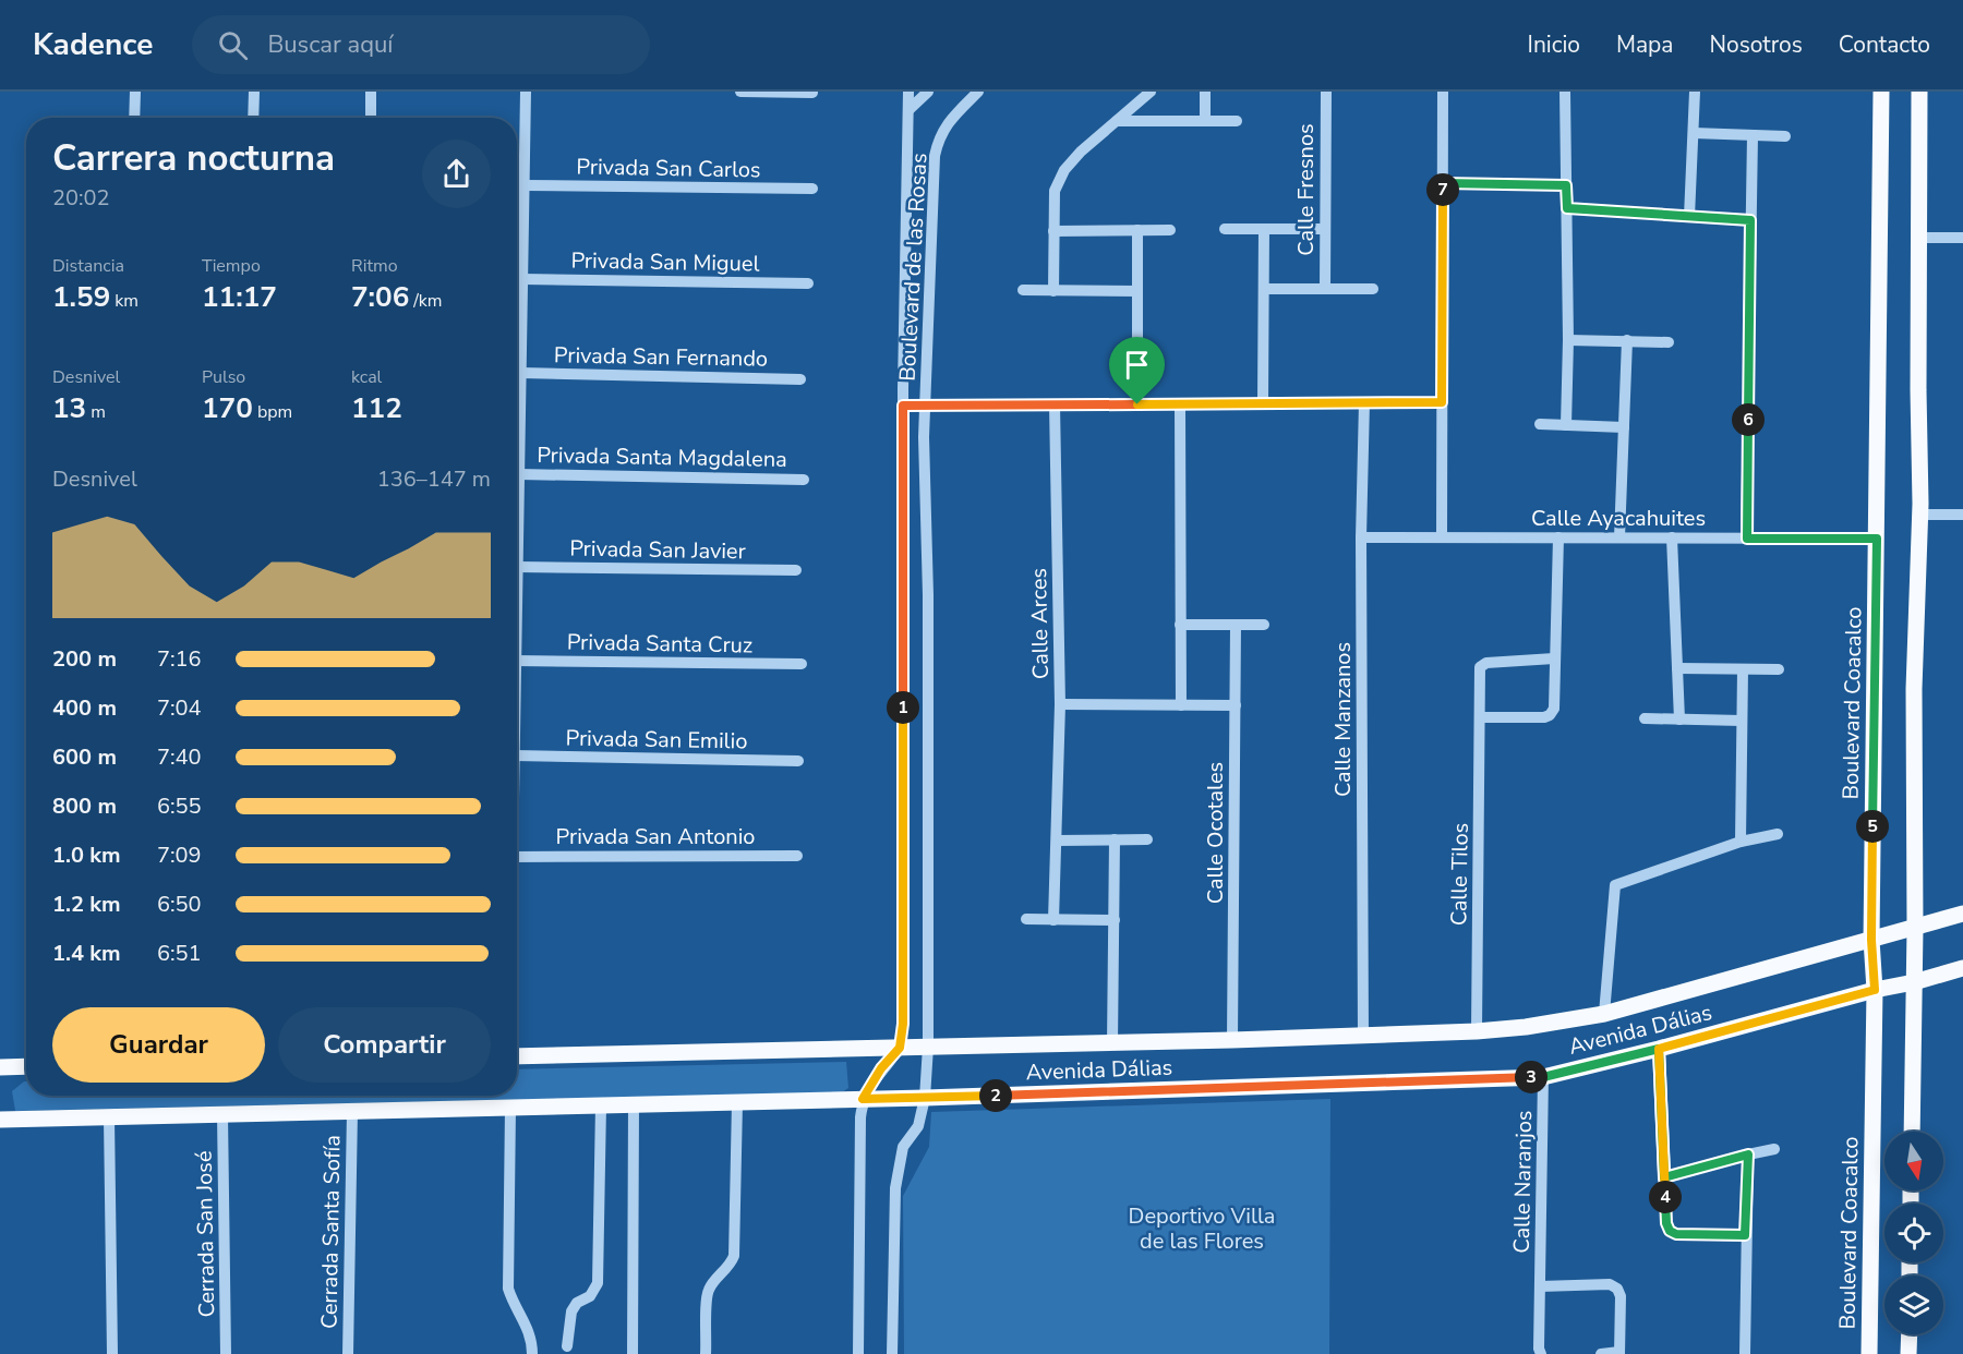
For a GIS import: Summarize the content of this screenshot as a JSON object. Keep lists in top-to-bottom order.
{
  "streets": {
    "main road": ["Boulevard Coacalco", "Avenida Dálias"],
    "street": [
      "Privada San Carlos",
      "Calle Fresnos",
      "Privada San Miguel",
      "Boulevard de las Rosas",
      "Privada San Fernando",
      "Privada Santa Magdalena",
      "Calle Ayacahuites",
      "Privada San Javier",
      "Calle Arces",
      "Privada Santa Cruz",
      "Calle Manzanos",
      "Privada San Emilio",
      "Calle Ocotales",
      "Privada San Antonio",
      "Calle Tilos",
      "Calle Naranjos",
      "Cerrada Santa Sofía",
      "Cerrada San José"
    ]
  },
  "crossings": [
    ["Boulevard de las Rosas", "Avenida Dálias"],
    ["Calle Ayacahuites", "Boulevard Coacalco"],
    ["Calle Ayacahuites", "Calle Manzanos"],
    ["Boulevard Coacalco", "Avenida Dálias"],
    ["Calle Manzanos", "Avenida Dálias"],
    ["Calle Ocotales", "Avenida Dálias"],
    ["Calle Tilos", "Avenida Dálias"],
    ["Avenida Dálias", "Calle Naranjos"],
    ["Avenida Dálias", "Cerrada Santa Sofía"],
    ["Avenida Dálias", "Cerrada San José"]
  ],
  "parks": ["Deportivo Villa de las Flores"],
  "north": "bottom",
  "page": {
    "header": "Kadence",
    "search": "Buscar aquí",
    "nav": [
      "Inicio",
      "Mapa",
      "Nosotros",
      "Contacto"
    ],
    "heading": ["Carrera nocturna", "20:02"],
    "pins": [
      "7",
      "6",
      "1",
      "5",
      "3",
      "2",
      "4"
    ],
    "stats": [
      ["Distancia", "1.59 km"],
      ["Tiempo", "11:17"],
      ["Ritmo", "7:06 /km"],
      ["Desnivel", "13 m"],
      ["Pulso", "170 bpm"],
      ["kcal", "112"]
    ],
    "chart": ["Desnivel", "136–147 m"],
    "list": [
      {
        "name": "200 m",
        "note": "7:16"
      },
      {
        "name": "400 m",
        "note": "7:04"
      },
      {
        "name": "600 m",
        "note": "7:40"
      },
      {
        "name": "800 m",
        "note": "6:55"
      },
      {
        "name": "1.0 km",
        "note": "7:09"
      },
      {
        "name": "1.2 km",
        "note": "6:50"
      },
      {
        "name": "1.4 km",
        "note": "6:51"
      }
    ],
    "buttons": ["Guardar", "Compartir"]
  }
}
